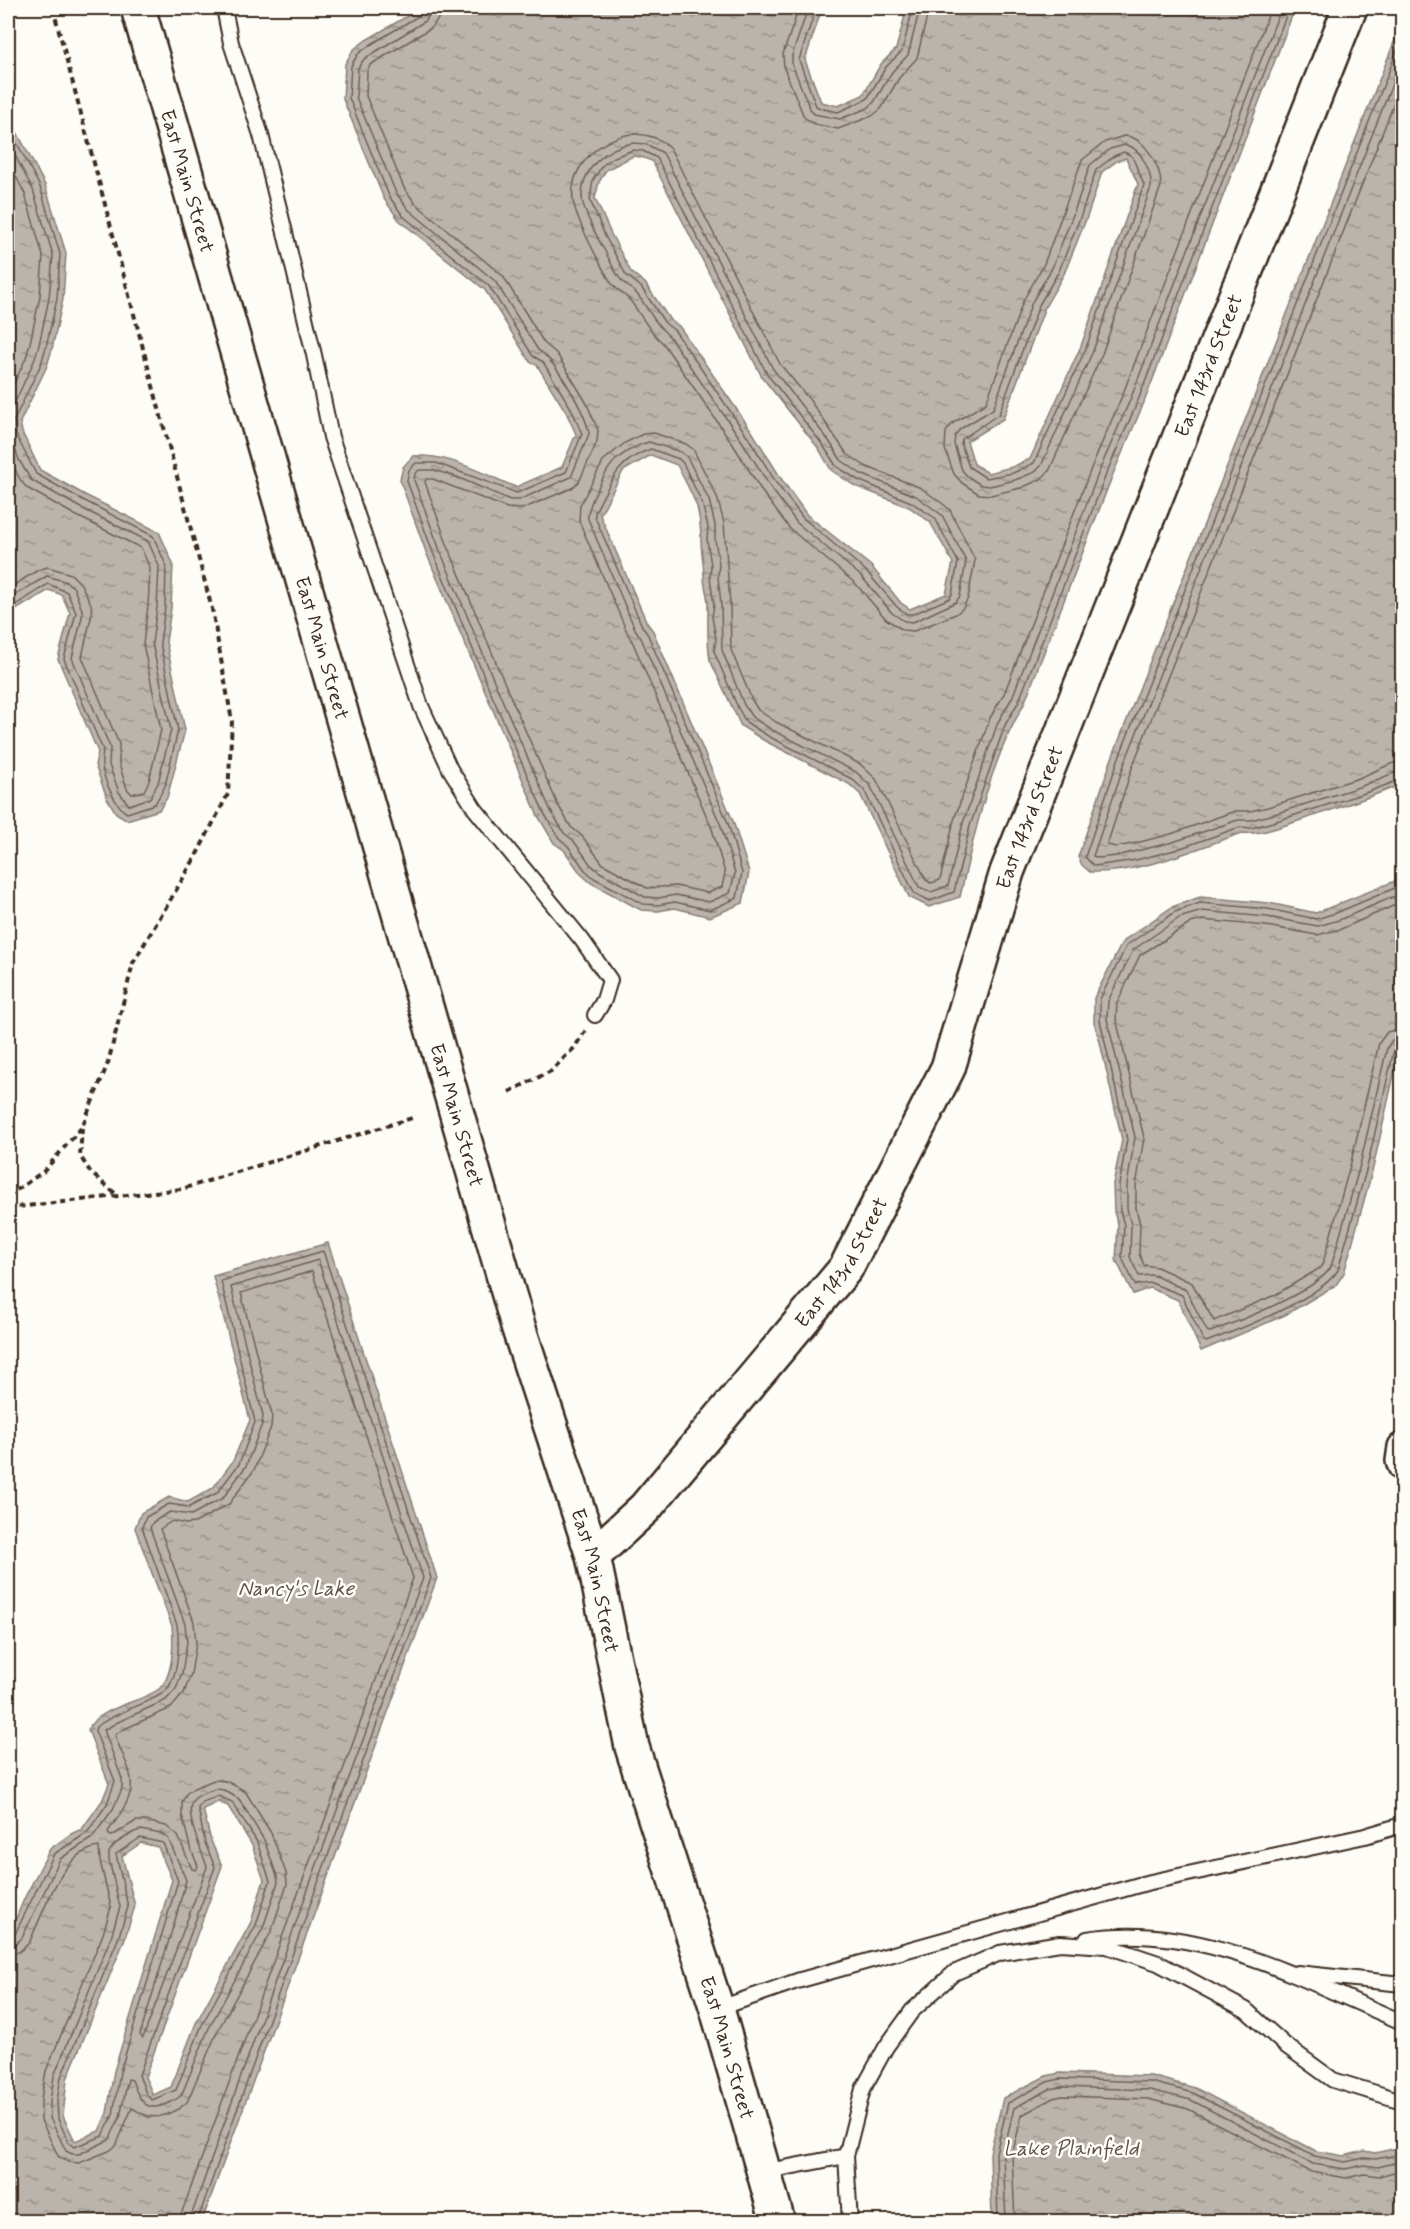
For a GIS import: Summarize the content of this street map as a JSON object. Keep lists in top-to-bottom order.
{
  "streets": {
    "main road": ["East Main Street", "East 143rd Street"]
  },
  "crossings": [
    ["East Main Street", "East 143rd Street"]
  ],
  "water": ["Nancy's Lake", "Lake Plainfield"]
}
